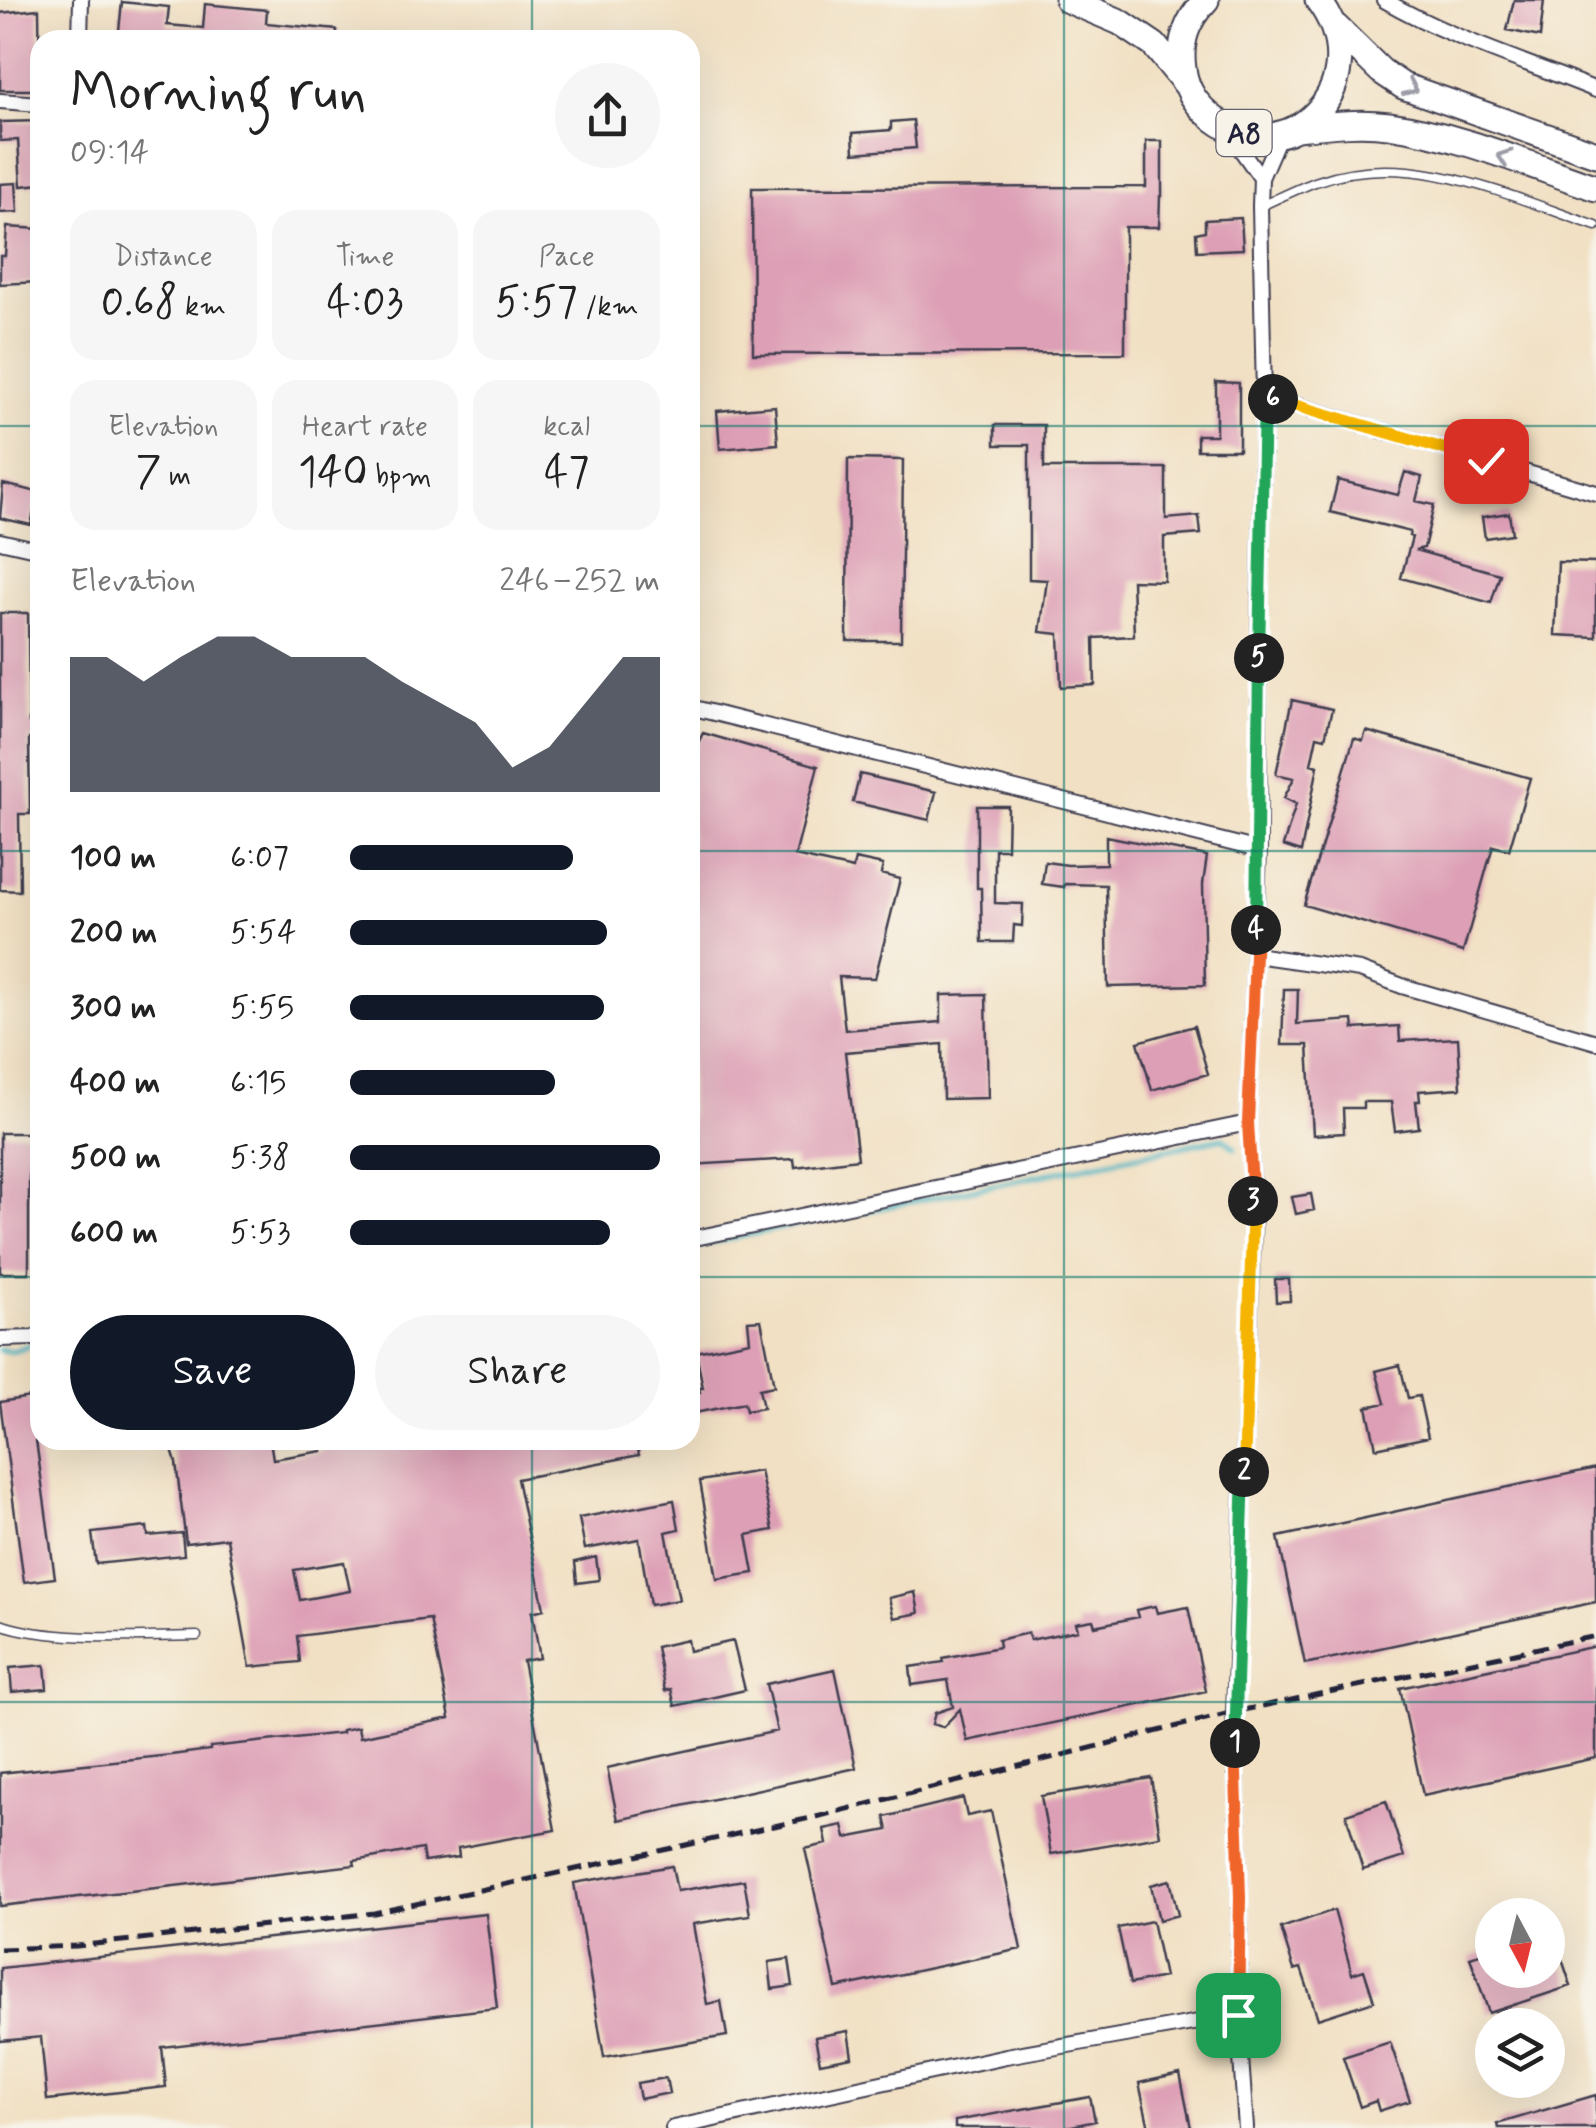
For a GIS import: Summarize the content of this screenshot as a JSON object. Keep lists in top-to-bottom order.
{
  "streets": {
    "highway": ["A8"]
  },
  "north": "bottom",
  "page": {
    "heading": ["Morning run", "09:14"],
    "stats": [
      ["Distance", "0.68 km"],
      ["Time", "4:03"],
      ["Pace", "5:57 /km"],
      ["Elevation", "7 m"],
      ["Heart rate", "140 bpm"],
      ["kcal", "47"]
    ],
    "pins": [
      "6",
      "5",
      "4",
      "3",
      "2",
      "1"
    ],
    "chart": ["Elevation", "246–252 m"],
    "list": [
      {
        "name": "100 m",
        "note": "6:07"
      },
      {
        "name": "200 m",
        "note": "5:54"
      },
      {
        "name": "300 m",
        "note": "5:55"
      },
      {
        "name": "400 m",
        "note": "6:15"
      },
      {
        "name": "500 m",
        "note": "5:38"
      },
      {
        "name": "600 m",
        "note": "5:53"
      }
    ],
    "buttons": ["Save", "Share"]
  }
}
